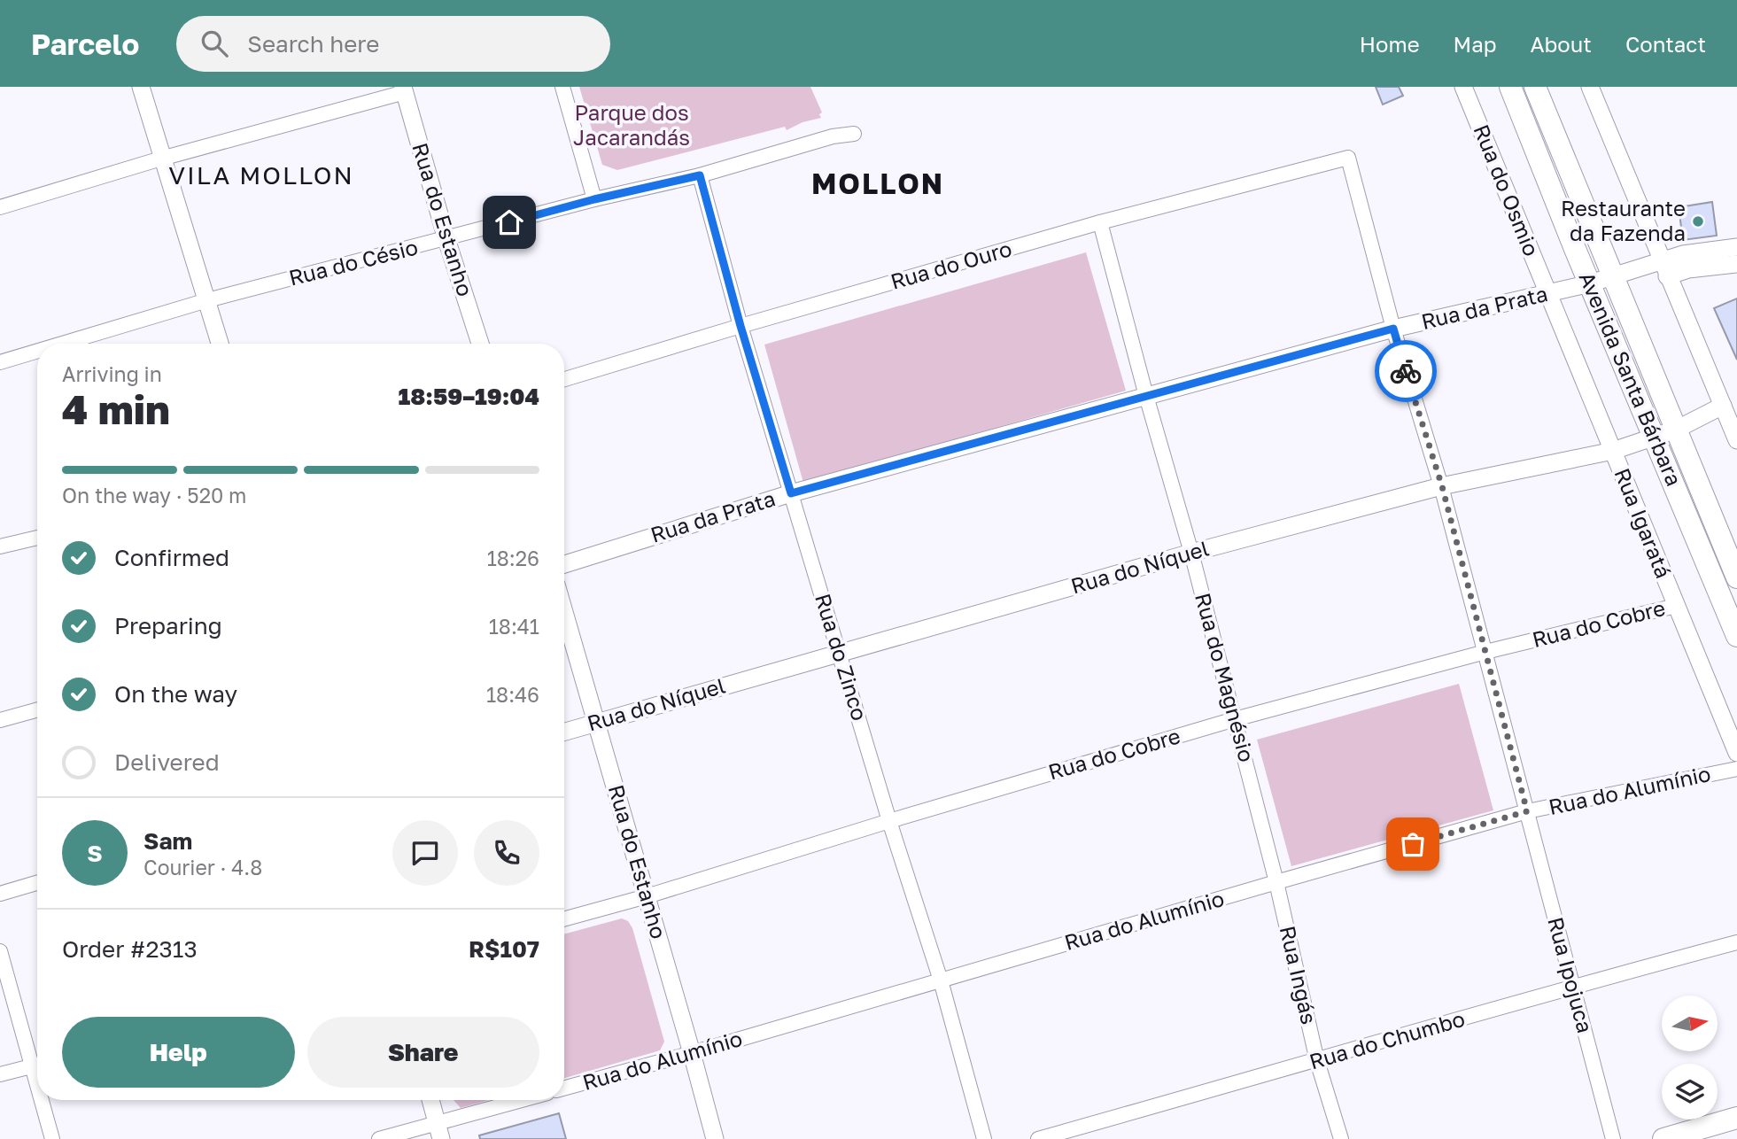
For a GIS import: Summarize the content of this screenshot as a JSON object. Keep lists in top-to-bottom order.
{
  "streets": {
    "main road": ["Avenida Santa Bárbara"],
    "street": [
      "Rua do Osmio",
      "Rua do Estanho",
      "Rua do Césio",
      "Rua do Ouro",
      "Rua da Prata",
      "Rua Igaratá",
      "Rua do Níquel",
      "Rua do Cobre",
      "Rua do Zinco",
      "Rua do Magnésio",
      "Rua do Alumínio",
      "Rua Ingás",
      "Rua Ipojuca",
      "Rua do Chumbo"
    ]
  },
  "crossings": [
    ["Rua do Osmio", "Rua da Prata"],
    ["Rua do Osmio", "Rua Igaratá"],
    ["Rua do Estanho", "Rua do Césio"],
    ["Rua do Estanho", "Rua do Níquel"],
    ["Rua do Estanho", "Rua do Cobre"],
    ["Rua do Estanho", "Rua do Alumínio"],
    ["Rua do Césio", "Rua do Zinco"],
    ["Rua do Ouro", "Rua do Zinco"],
    ["Rua do Ouro", "Rua do Magnésio"],
    ["Rua do Ouro", "Rua Ipojuca"],
    ["Rua da Prata", "Avenida Santa Bárbara"],
    ["Rua da Prata", "Rua Igaratá"],
    ["Rua da Prata", "Rua do Zinco"],
    ["Rua da Prata", "Rua do Magnésio"],
    ["Rua da Prata", "Rua Ipojuca"],
    ["Avenida Santa Bárbara", "Rua do Níquel"],
    ["Rua Igaratá", "Rua do Níquel"],
    ["Rua Igaratá", "Rua do Cobre"],
    ["Rua do Níquel", "Rua do Zinco"],
    ["Rua do Níquel", "Rua do Magnésio"],
    ["Rua do Níquel", "Rua Ipojuca"],
    ["Rua do Cobre", "Rua do Zinco"],
    ["Rua do Cobre", "Rua do Magnésio"],
    ["Rua do Cobre", "Rua Ipojuca"],
    ["Rua do Zinco", "Rua do Alumínio"],
    ["Rua do Magnésio", "Rua do Alumínio"],
    ["Rua do Magnésio", "Rua Ingás"],
    ["Rua do Alumínio", "Rua Ingás"],
    ["Rua do Alumínio", "Rua Ipojuca"],
    ["Rua Ingás", "Rua do Chumbo"],
    ["Rua Ipojuca", "Rua do Chumbo"]
  ],
  "districts": ["VILA MOLLON", "MOLLON"],
  "parks": ["Parque dos Jacarandás"],
  "places": ["Restaurante da Fazenda"],
  "north": "right",
  "page": {
    "header": "Parcelo",
    "search": "Search here",
    "nav": [
      "Home",
      "Map",
      "About",
      "Contact"
    ],
    "heading": ["4 min", "Arriving in", "18:59–19:04"],
    "panel": [
      "Sam",
      "Courier · 4.8",
      "Order #2313",
      "R$107"
    ],
    "bar": "On the way · 520 m",
    "list": [
      ["Confirmed", "18:26"],
      ["Preparing", "18:41"],
      ["On the way", "18:46"],
      "Delivered"
    ],
    "round": "S",
    "buttons": ["Help", "Share"]
  }
}
